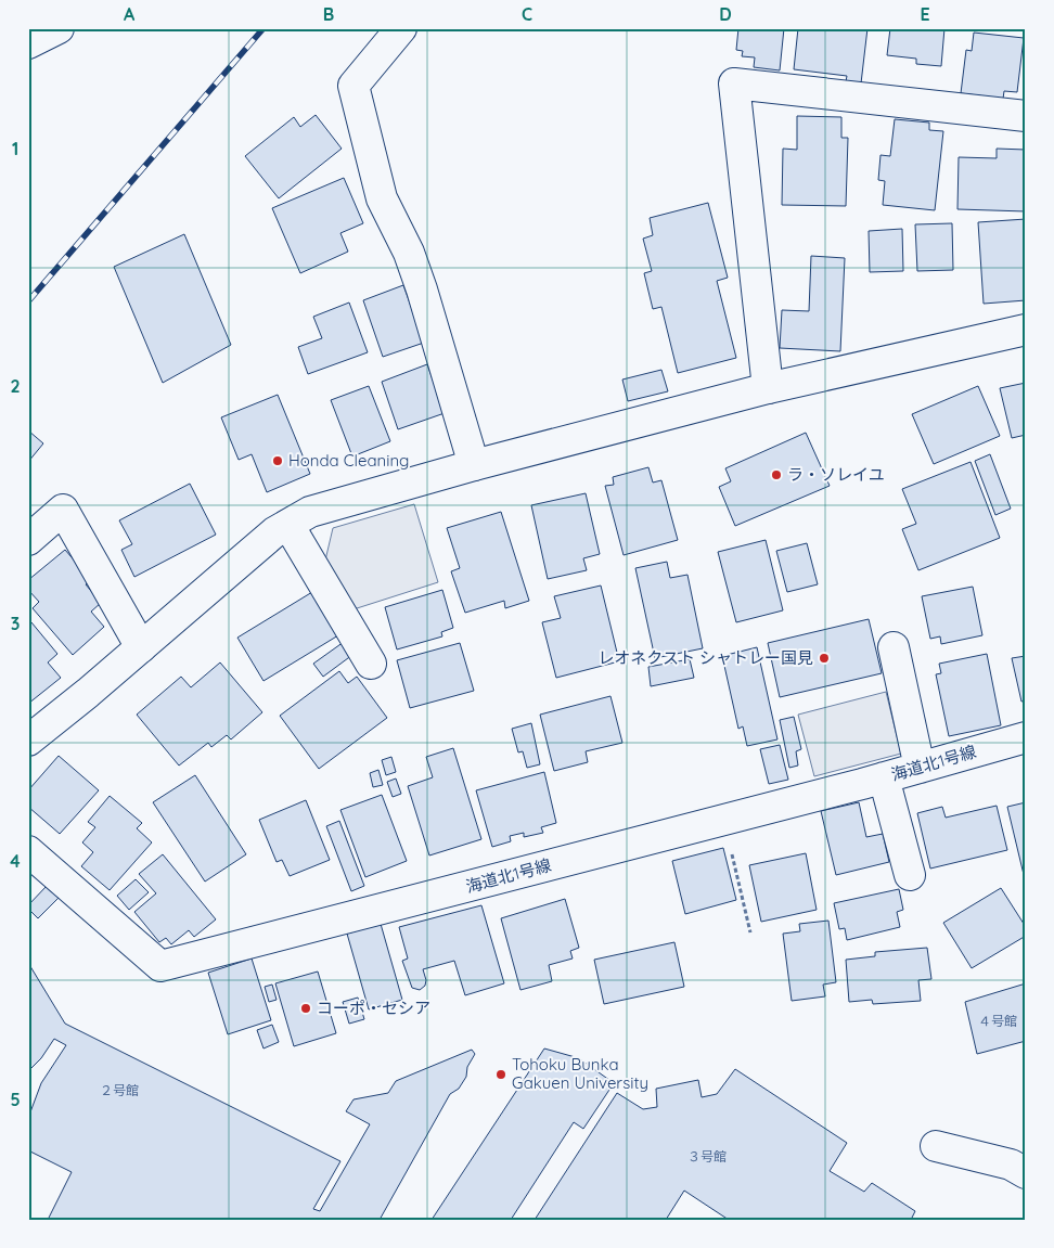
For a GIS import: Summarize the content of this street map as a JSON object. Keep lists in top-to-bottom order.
{
  "streets": {
    "street": ["海道北1号線"]
  },
  "places": [
    "Honda Cleaning",
    "ラ・ソレイユ",
    "レオネクスト シャトレー国見",
    "コーポ・セシア",
    "Tohoku Bunka Gakuen University"
  ],
  "house_numbers": ["４号館", "２号館", "３号館"],
  "grid": {
    "columns": [
      "A",
      "B",
      "C",
      "D",
      "E"
    ],
    "rows": [
      "1",
      "2",
      "3",
      "4",
      "5"
    ]
  }
}
